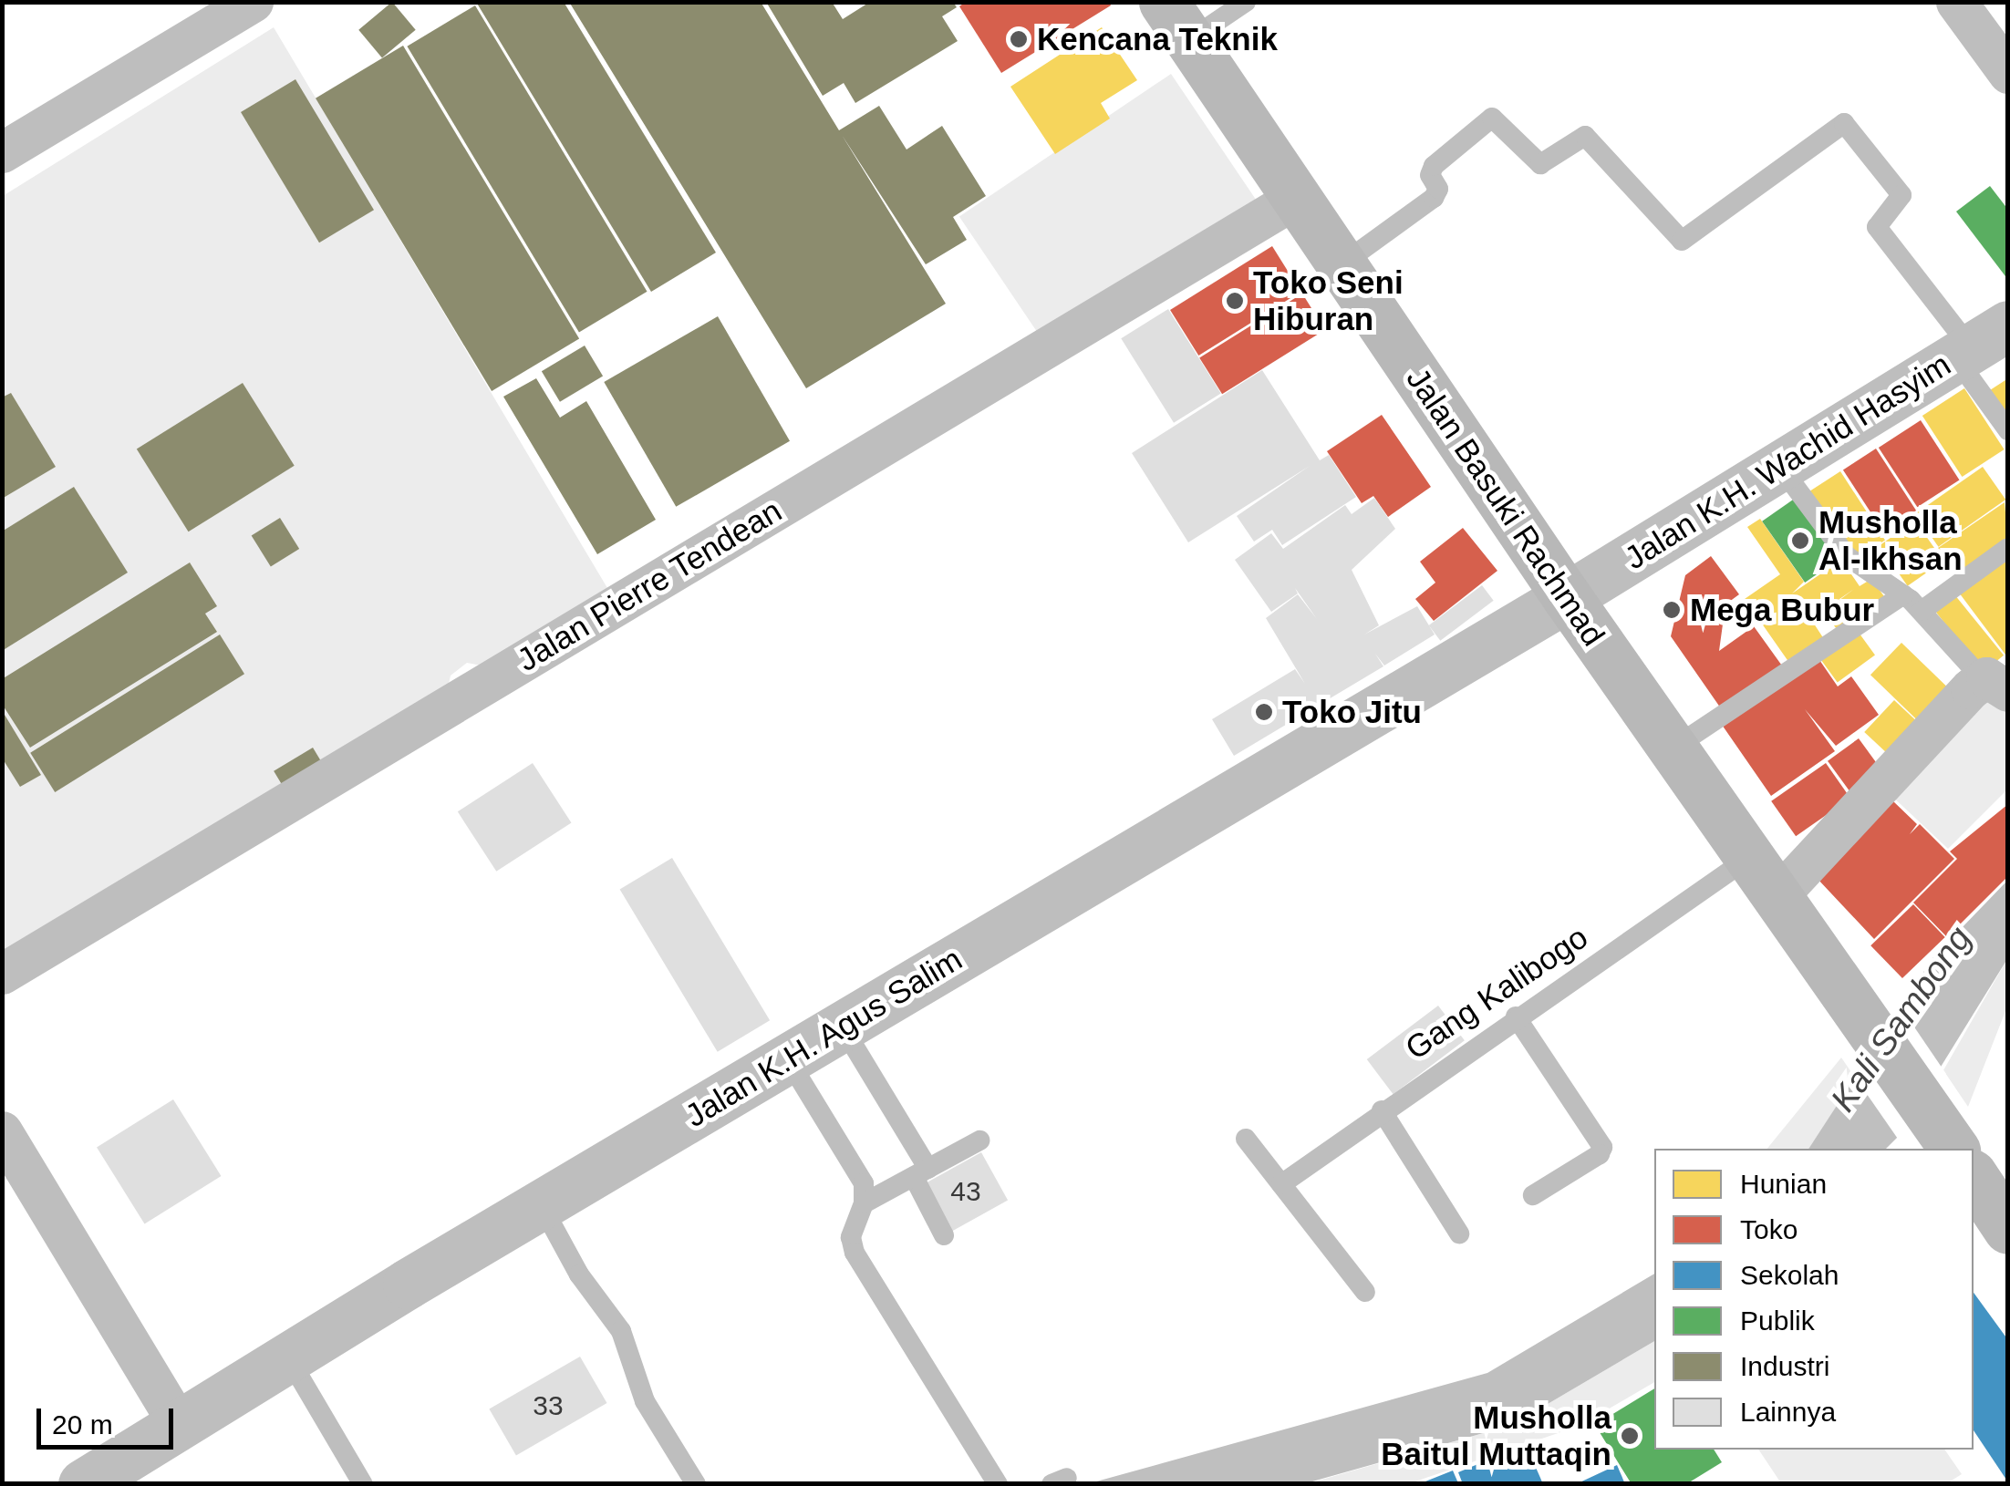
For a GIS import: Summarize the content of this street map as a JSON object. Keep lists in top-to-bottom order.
{
  "streets": {
    "main road": ["Jalan Basuki Rachmad"],
    "street": ["Jalan K.H. Wachid Hasyim", "Jalan Pierre Tendean", "Jalan K.H. Agus Salim"],
    "lane": ["Gang Kalibogo"]
  },
  "crossings": [
    ["Jalan K.H. Wachid Hasyim", "Jalan Basuki Rachmad"],
    ["Jalan K.H. Wachid Hasyim", "Jalan K.H. Agus Salim"],
    ["Jalan Basuki Rachmad", "Jalan Pierre Tendean"],
    ["Jalan Basuki Rachmad", "Gang Kalibogo"],
    ["Jalan Basuki Rachmad", "Jalan K.H. Agus Salim"]
  ],
  "water": ["Kali Sambong"],
  "places": [
    "Kencana Teknik",
    "Toko Seni Hiburan",
    "Musholla Al-Ikhsan",
    "Mega Bubur",
    "Toko Jitu",
    "Musholla Baitul Muttaqin"
  ],
  "house_numbers": ["43", "33"],
  "legend": [
    "Hunian",
    "Toko",
    "Sekolah",
    "Publik",
    "Industri",
    "Lainnya"
  ],
  "scale_bar": "20 m"
}
